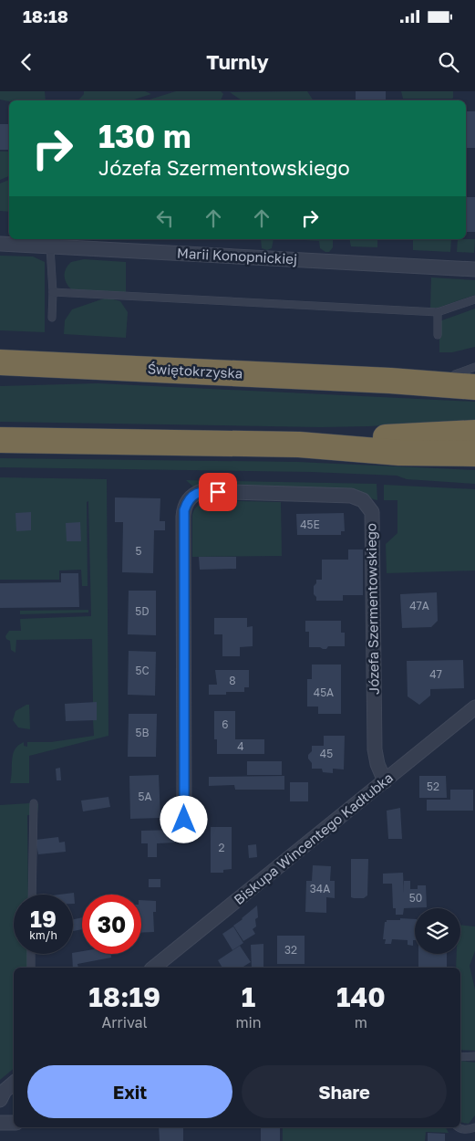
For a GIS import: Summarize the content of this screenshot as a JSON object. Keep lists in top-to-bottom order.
{
  "streets": {
    "highway": ["Świętokrzyska"],
    "street": ["Marii Konopnickiej", "Józefa Szermentowskiego", "Biskupa Wincentego Kadłubka"]
  },
  "crossings": [
    ["Józefa Szermentowskiego", "Biskupa Wincentego Kadłubka"]
  ],
  "house_numbers": [
    "45E",
    "5",
    "47A",
    "5D",
    "5C",
    "47",
    "8",
    "45A",
    "6",
    "5B",
    "4",
    "45",
    "52",
    "5A",
    "2",
    "34A",
    "50",
    "32"
  ],
  "page": {
    "status": "18:18",
    "header": "Turnly",
    "turn": ["130 m", "Józefa Szermentowskiego"],
    "speed": "19 km/h",
    "limit": "30",
    "eta": [
      "18:19",
      "Arrival",
      "1",
      "min",
      "140",
      "m"
    ],
    "buttons": ["Exit", "Share"]
  }
}
